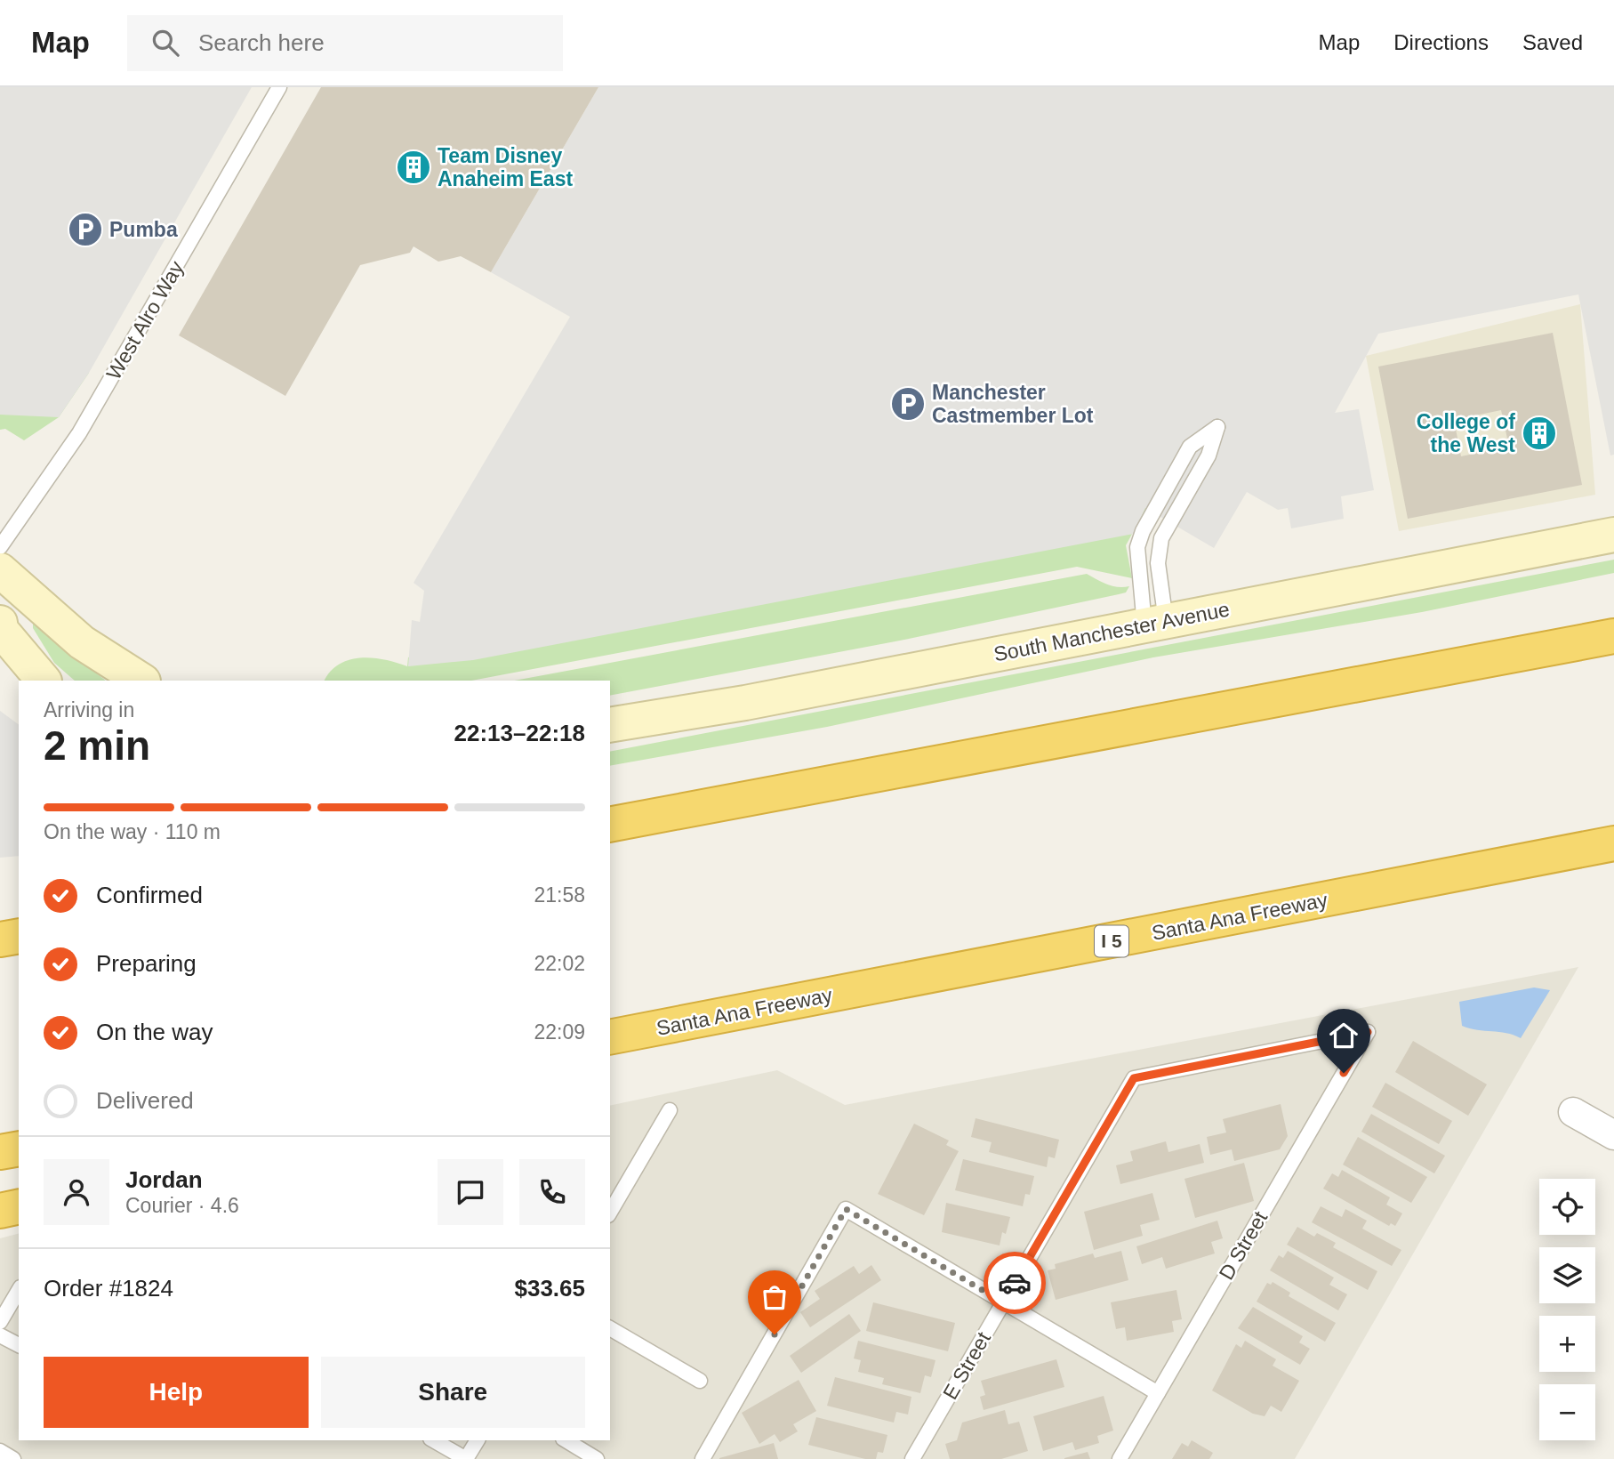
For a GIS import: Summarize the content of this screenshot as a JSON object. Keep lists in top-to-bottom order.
{
  "streets": {
    "highway": ["Santa Ana Freeway", "I 5"],
    "street": ["South Manchester Avenue"],
    "lane": ["West Alro Way", "D Street", "E Street"]
  },
  "crossings": [
    ["D Street", "E Street"]
  ],
  "places": {
    "building": ["Team Disney Anaheim East", "College of the West"],
    "parking": ["Pumba", "Manchester Castmember Lot"]
  },
  "page": {
    "header": "Map",
    "search": "Search here",
    "nav": ["Map", "Directions", "Saved"],
    "heading": ["2 min", "Arriving in", "22:13–22:18"],
    "panel": [
      "Jordan",
      "Courier · 4.6",
      "Order #1824",
      "$33.65"
    ],
    "bar": "On the way · 110 m",
    "list": [
      ["Confirmed", "21:58"],
      ["Preparing", "22:02"],
      ["On the way", "22:09"],
      "Delivered"
    ],
    "map_buttons": ["+", "−"],
    "buttons": ["Help", "Share"]
  }
}
